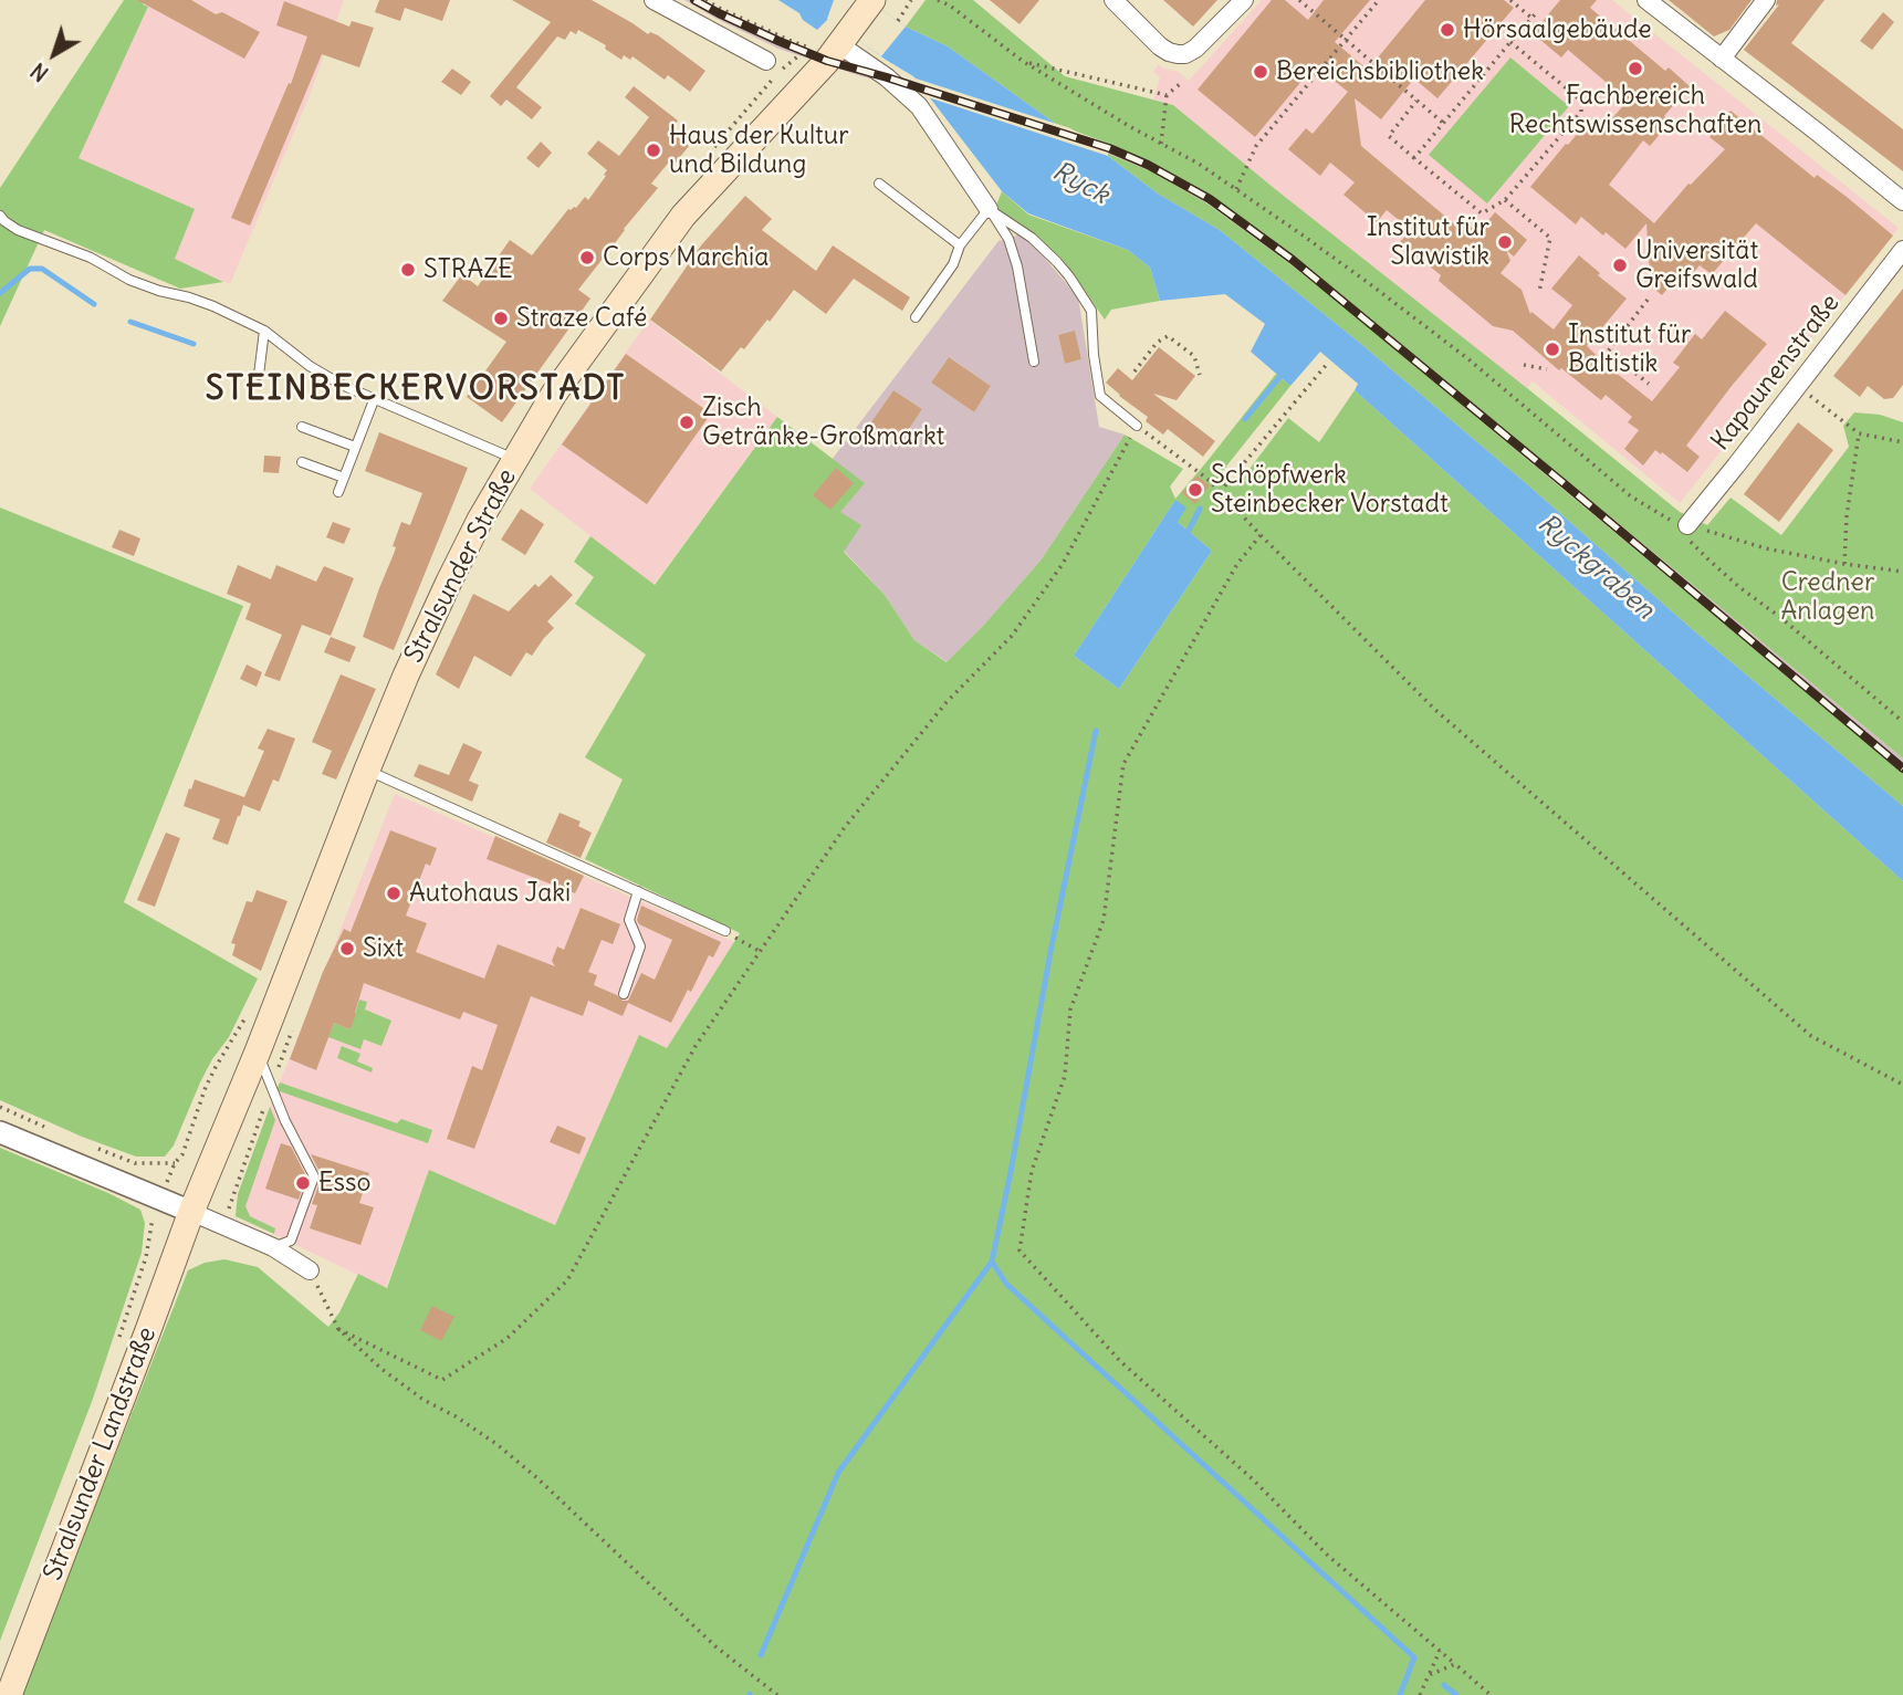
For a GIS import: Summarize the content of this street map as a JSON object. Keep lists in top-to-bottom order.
{
  "streets": {
    "main road": ["Stralsunder Straße", "Stralsunder Landstraße"],
    "street": ["Kapaunenstraße"]
  },
  "crossings": [
    ["Stralsunder Straße", "Stralsunder Landstraße"]
  ],
  "districts": ["STEINBECKERVORSTADT"],
  "water": ["Ryck", "Ryckgraben"],
  "parks": ["Credner Anlagen"],
  "places": [
    "Hörsaalgebäude",
    "Fachbereich Rechtswissenschaften",
    "Bereichsbibliothek",
    "Haus der Kultur und Bildung",
    "Institut für Slawistik",
    "Corps Marchia",
    "Universität Greifswald",
    "STRAZE",
    "Straze Café",
    "Institut für Baltistik",
    "Zisch Getränke-Großmarkt",
    "Schöpfwerk Steinbecker Vorstadt",
    "Autohaus Jaki",
    "Sixt",
    "Esso"
  ],
  "north": "bottom left"
}
